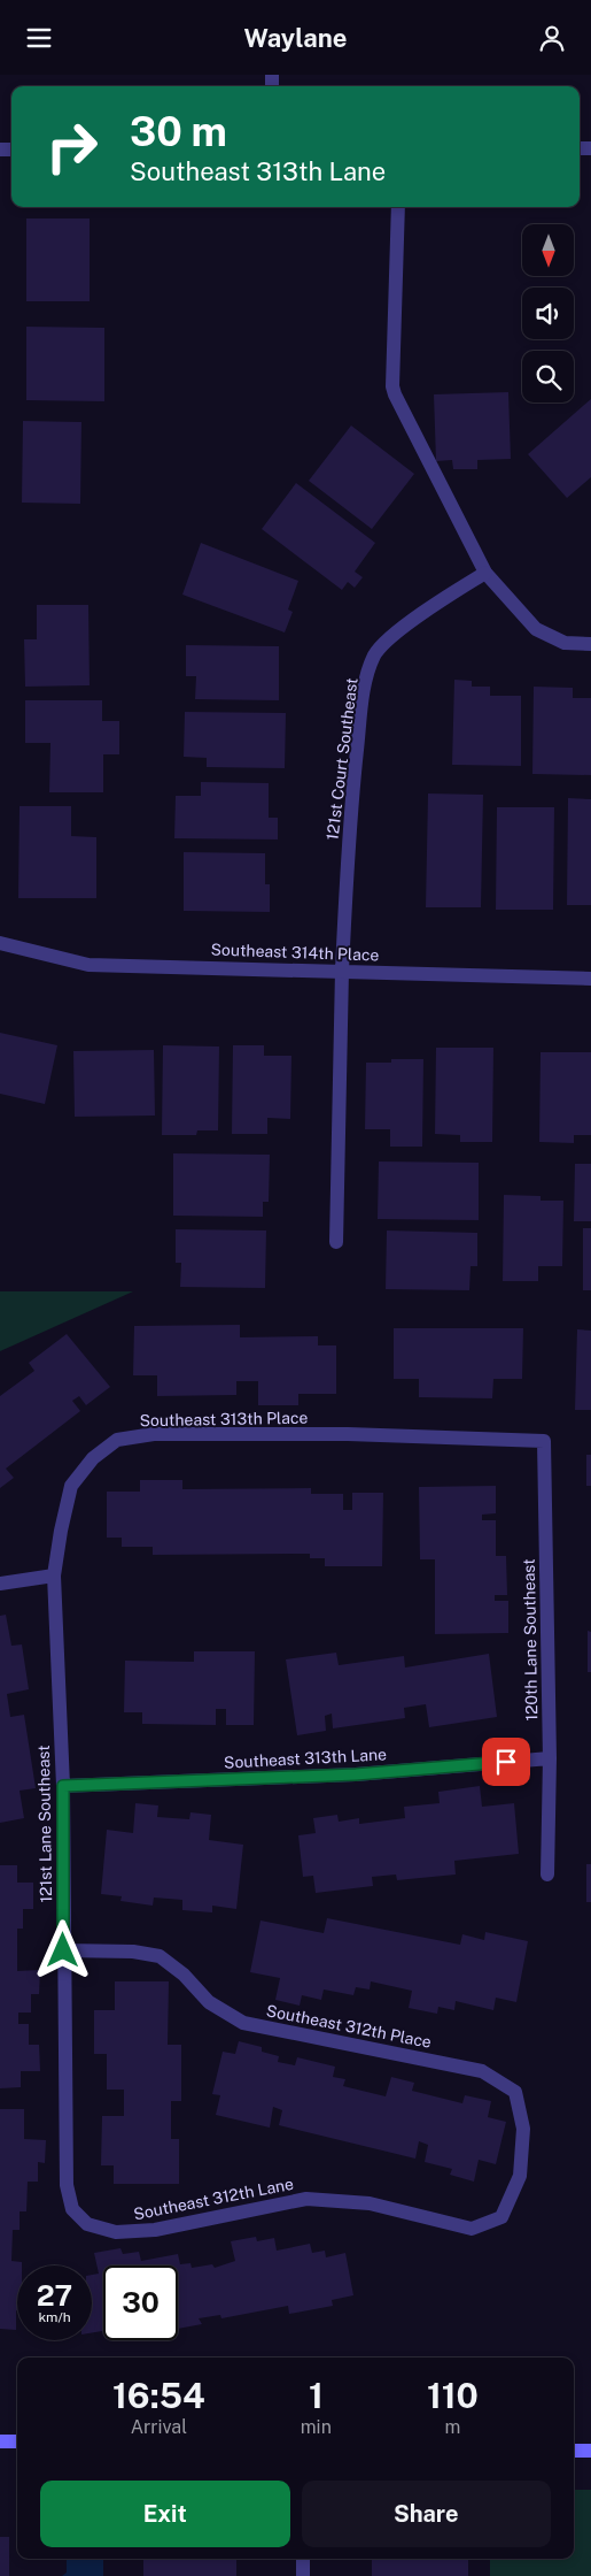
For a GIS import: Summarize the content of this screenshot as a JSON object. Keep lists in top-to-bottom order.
{
  "streets": {
    "street": [
      "121st Court Southeast",
      "Southeast 314th Place",
      "Southeast 313th Place",
      "120th Lane Southeast",
      "Southeast 313th Lane",
      "121st Lane Southeast",
      "Southeast 312th Place",
      "Southeast 312th Lane"
    ]
  },
  "crossings": [
    ["121st Court Southeast", "Southeast 314th Place"],
    ["Southeast 313th Place", "120th Lane Southeast"],
    ["Southeast 313th Place", "121st Lane Southeast"],
    ["120th Lane Southeast", "Southeast 313th Lane"],
    ["Southeast 313th Lane", "121st Lane Southeast"],
    ["121st Lane Southeast", "Southeast 312th Place"],
    ["121st Lane Southeast", "Southeast 312th Lane"],
    ["Southeast 312th Place", "Southeast 312th Lane"]
  ],
  "north": "bottom",
  "page": {
    "header": "Waylane",
    "turn": ["30 m", "Southeast 313th Lane"],
    "speed": "27 km/h",
    "limit": "30",
    "eta": [
      "16:54",
      "Arrival",
      "1",
      "min",
      "110",
      "m"
    ],
    "buttons": ["Exit", "Share"]
  }
}
